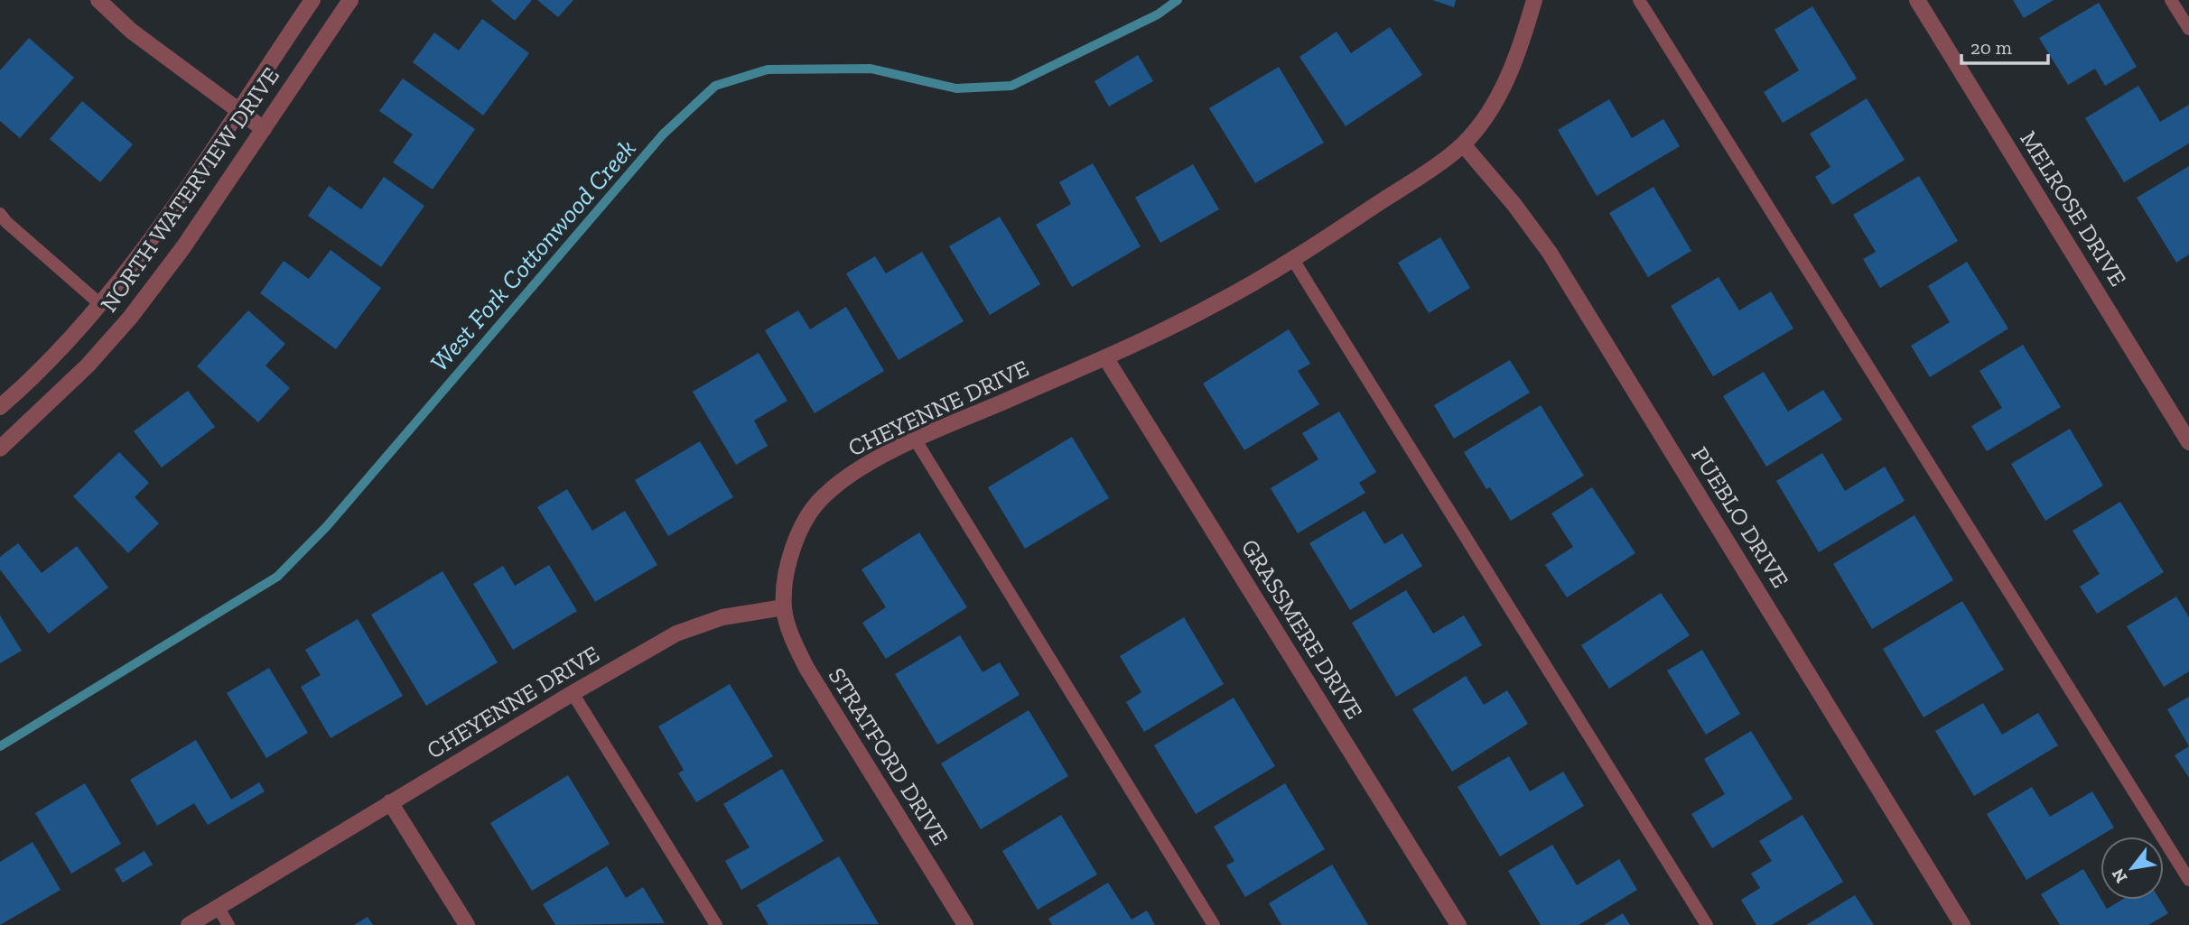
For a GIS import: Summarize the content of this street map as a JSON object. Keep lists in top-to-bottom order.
{
  "streets": {
    "street": [
      "NORTH WATERVIEW DRIVE",
      "MELROSE DRIVE",
      "CHEYENNE DRIVE",
      "PUEBLO DRIVE",
      "GRASSMERE DRIVE",
      "STRATFORD DRIVE"
    ]
  },
  "crossings": [
    ["CHEYENNE DRIVE", "PUEBLO DRIVE"],
    ["CHEYENNE DRIVE", "GRASSMERE DRIVE"],
    ["CHEYENNE DRIVE", "STRATFORD DRIVE"]
  ],
  "water": ["West Fork Cottonwood Creek"],
  "scale_bar": "20 m",
  "north": "bottom left"
}
